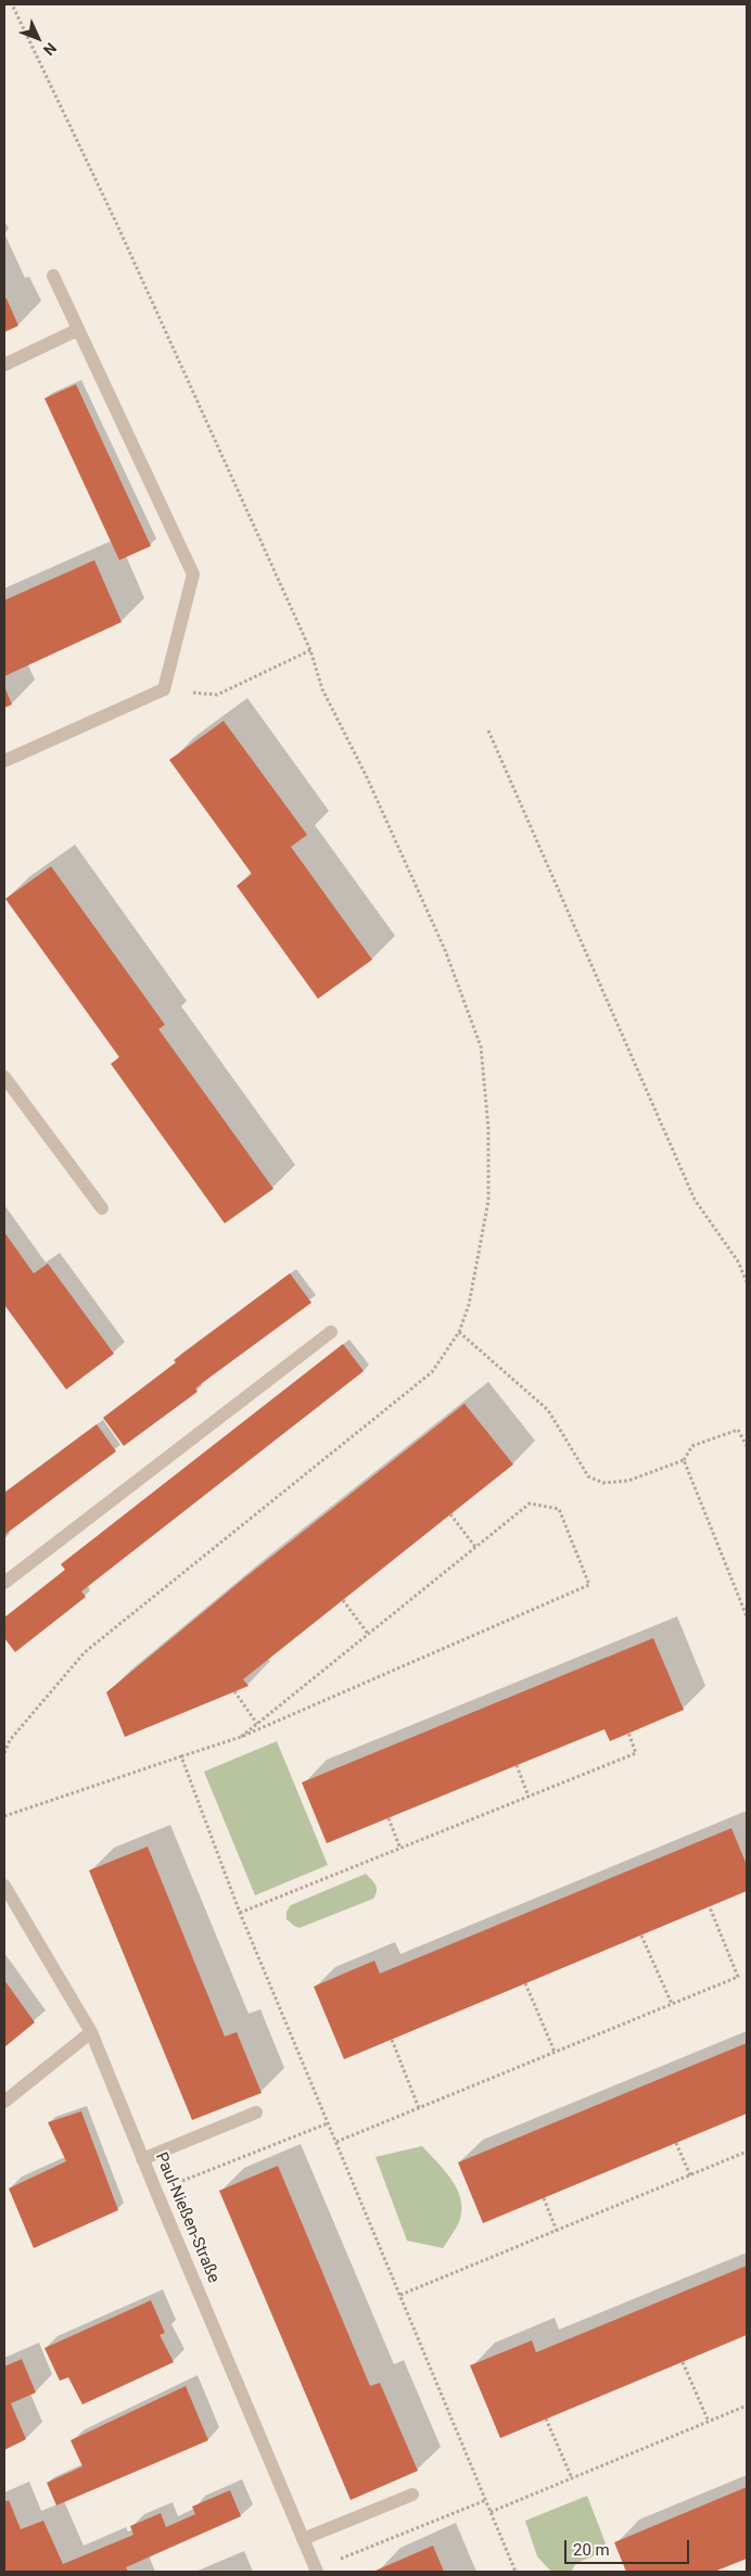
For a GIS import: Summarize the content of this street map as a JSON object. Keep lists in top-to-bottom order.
{
  "streets": {
    "street": ["Paul-Nießen-Straße"]
  },
  "scale_bar": "20 m",
  "north": "bottom right"
}
